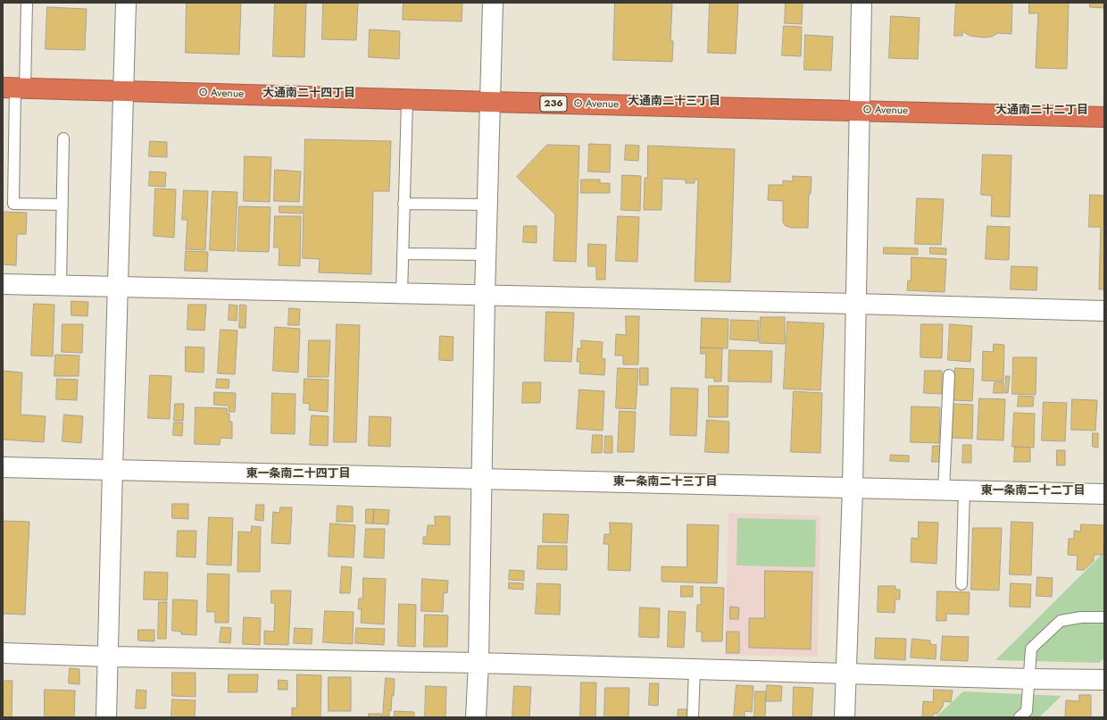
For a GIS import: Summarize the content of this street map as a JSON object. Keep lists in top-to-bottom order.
{
  "streets": {
    "highway": ["O Avenue", "236"]
  },
  "districts": [
    "大通南二十四丁目",
    "大通南二十三丁目",
    "大通南二十二丁目",
    "東一条南二十四丁目",
    "東一条南二十三丁目",
    "東一条南二十二丁目"
  ]
}
